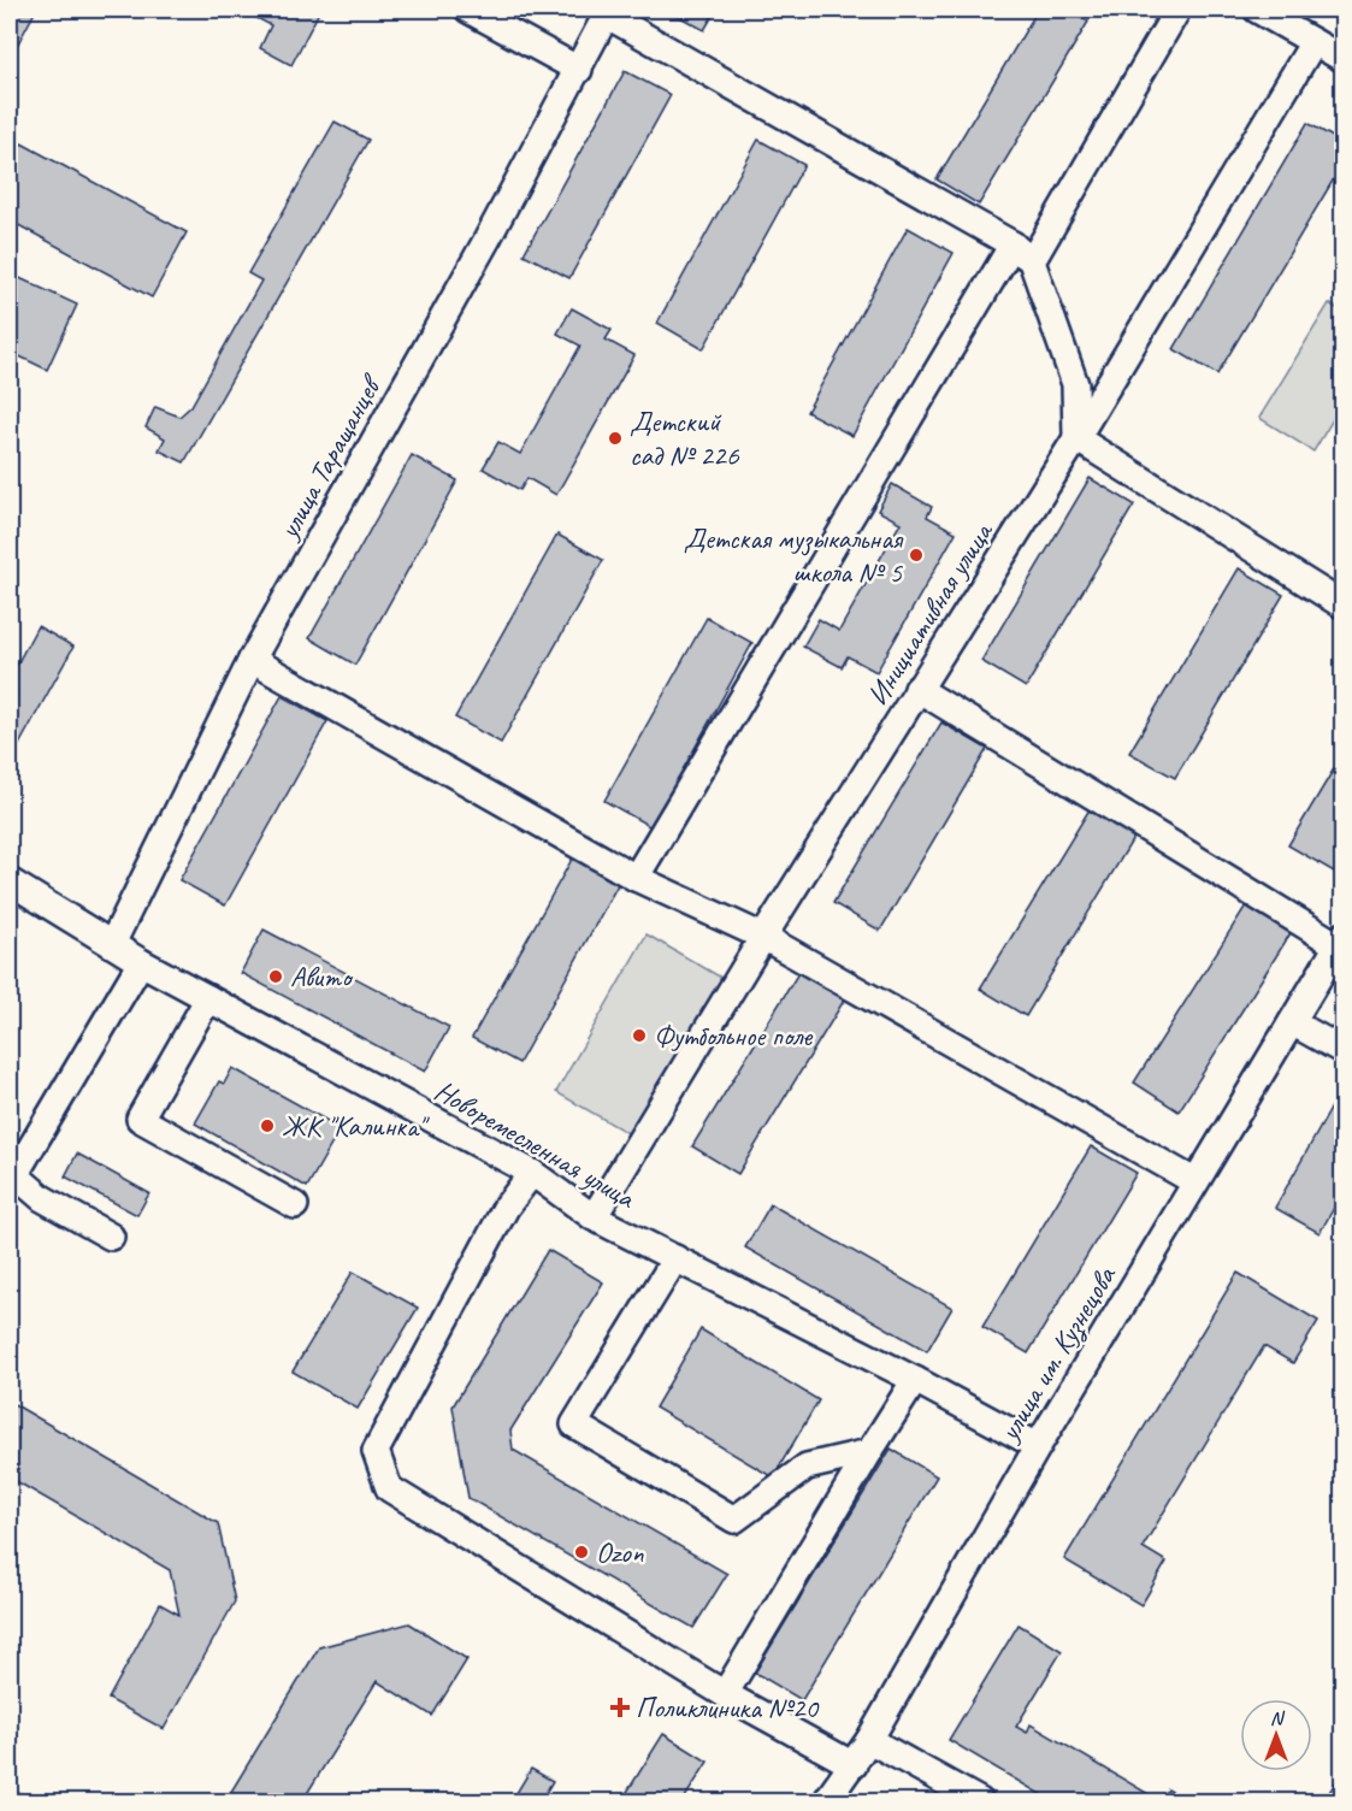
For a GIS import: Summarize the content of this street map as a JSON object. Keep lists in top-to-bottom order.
{
  "streets": {
    "street": [
      "улица Таращанцев",
      "Инициативная улица",
      "Новоремесленная улица",
      "улица им. Кузнецова"
    ]
  },
  "crossings": [
    ["улица Таращанцев", "Новоремесленная улица"],
    ["Инициативная улица", "Новоремесленная улица"],
    ["Новоремесленная улица", "улица им. Кузнецова"]
  ],
  "places": {
    "other": [
      "Детский сад № 226",
      "Детская музыкальная школа № 5",
      "Авито",
      "Футбольное поле",
      "ЖК \"Калинка\"",
      "Ozon"
    ],
    "health": ["Поликлиника №20"]
  },
  "north": "top"
}
